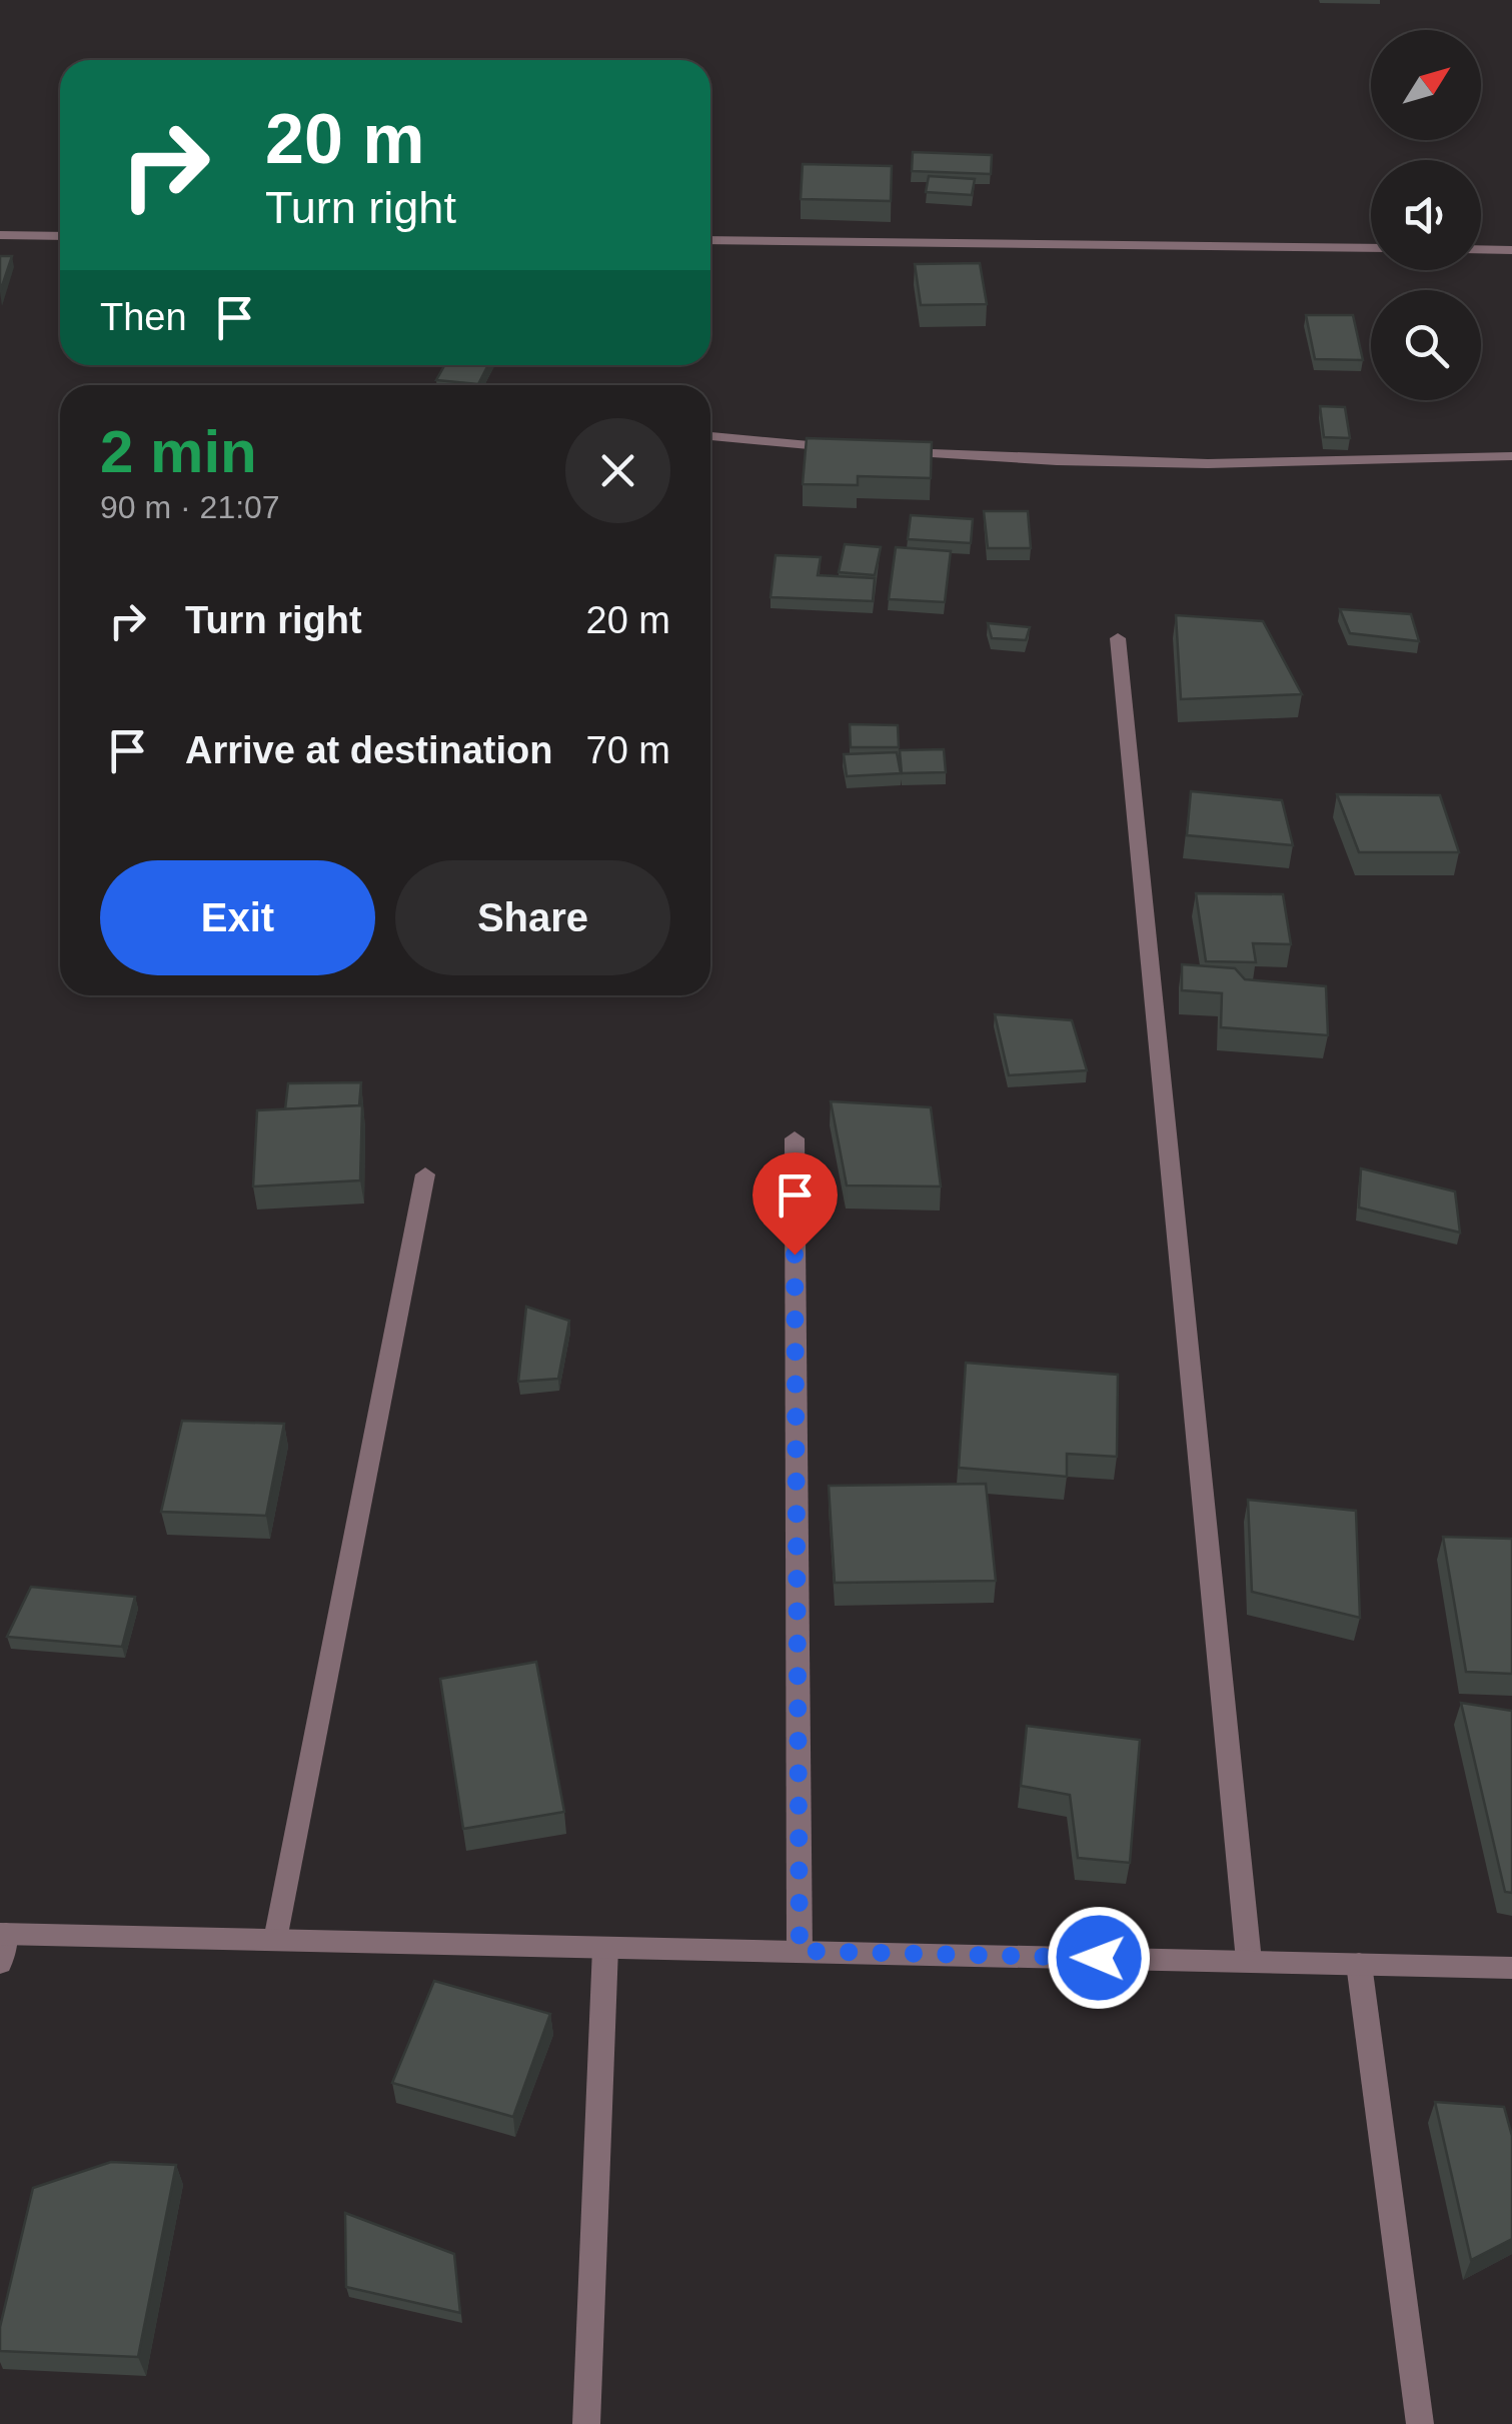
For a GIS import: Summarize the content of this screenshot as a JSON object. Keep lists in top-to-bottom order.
{
  "north": "top right",
  "page": {
    "turn": ["20 m", "Turn right"],
    "then": "Then",
    "heading": ["2 min", "90 m · 21:07"],
    "list": [
      {
        "name": "Turn right",
        "value": "20 m"
      },
      {
        "name": "Arrive at destination",
        "value": "70 m"
      }
    ],
    "buttons": ["Exit", "Share"]
  }
}
